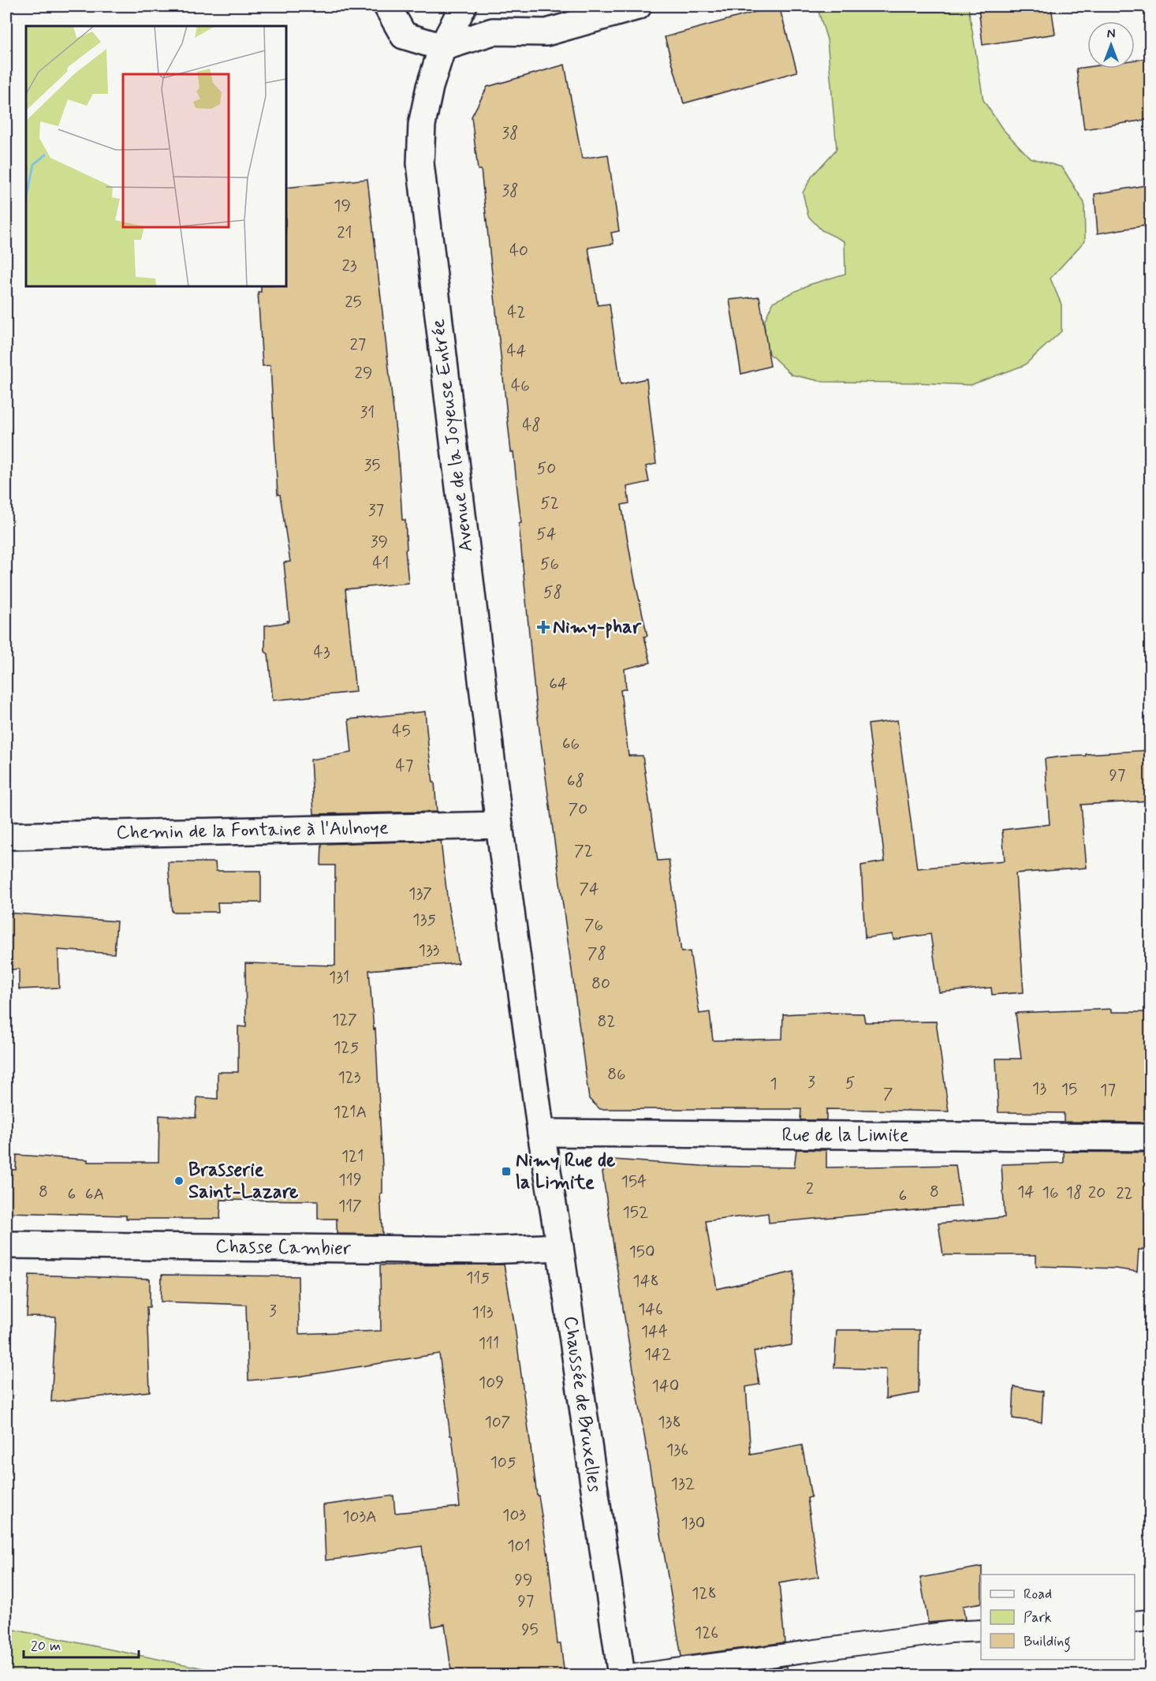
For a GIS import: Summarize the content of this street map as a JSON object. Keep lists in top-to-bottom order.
{
  "streets": {
    "street": [
      "Avenue de la Joyeuse Entrée",
      "Chemin de la Fontaine à l'Aulnoye",
      "Rue de la Limite",
      "Chasse Cambier",
      "Chaussée de Bruxelles"
    ]
  },
  "crossings": [
    ["Avenue de la Joyeuse Entrée", "Chemin de la Fontaine à l'Aulnoye"],
    ["Avenue de la Joyeuse Entrée", "Rue de la Limite"],
    ["Avenue de la Joyeuse Entrée", "Chaussée de Bruxelles"],
    ["Rue de la Limite", "Chaussée de Bruxelles"],
    ["Chasse Cambier", "Chaussée de Bruxelles"]
  ],
  "places": {
    "health": ["Nimy-phar"],
    "transit": ["Nimy Rue de la Limite"],
    "other": ["Brasserie Saint-Lazare"]
  },
  "house_numbers": [
    "38",
    "38",
    "19",
    "21",
    "40",
    "23",
    "25",
    "42",
    "27",
    "44",
    "29",
    "46",
    "31",
    "48",
    "35",
    "50",
    "52",
    "37",
    "54",
    "39",
    "41",
    "56",
    "58",
    "43",
    "64",
    "45",
    "66",
    "47",
    "97",
    "68",
    "70",
    "72",
    "74",
    "137",
    "135",
    "76",
    "133",
    "78",
    "131",
    "80",
    "127",
    "82",
    "125",
    "86",
    "123",
    "3",
    "5",
    "1",
    "13",
    "15",
    "17",
    "7",
    "121A",
    "121",
    "119",
    "154",
    "2",
    "8",
    "8",
    "14",
    "16",
    "18",
    "20",
    "22",
    "6",
    "6A",
    "6",
    "117",
    "152",
    "150",
    "115",
    "148",
    "146",
    "3",
    "113",
    "144",
    "111",
    "142",
    "109",
    "140",
    "107",
    "138",
    "136",
    "105",
    "132",
    "103",
    "103A",
    "130",
    "101",
    "99",
    "128",
    "97",
    "95",
    "126"
  ],
  "legend": ["Road", "Park", "Building"],
  "scale_bar": "20 m",
  "north": "top"
}
